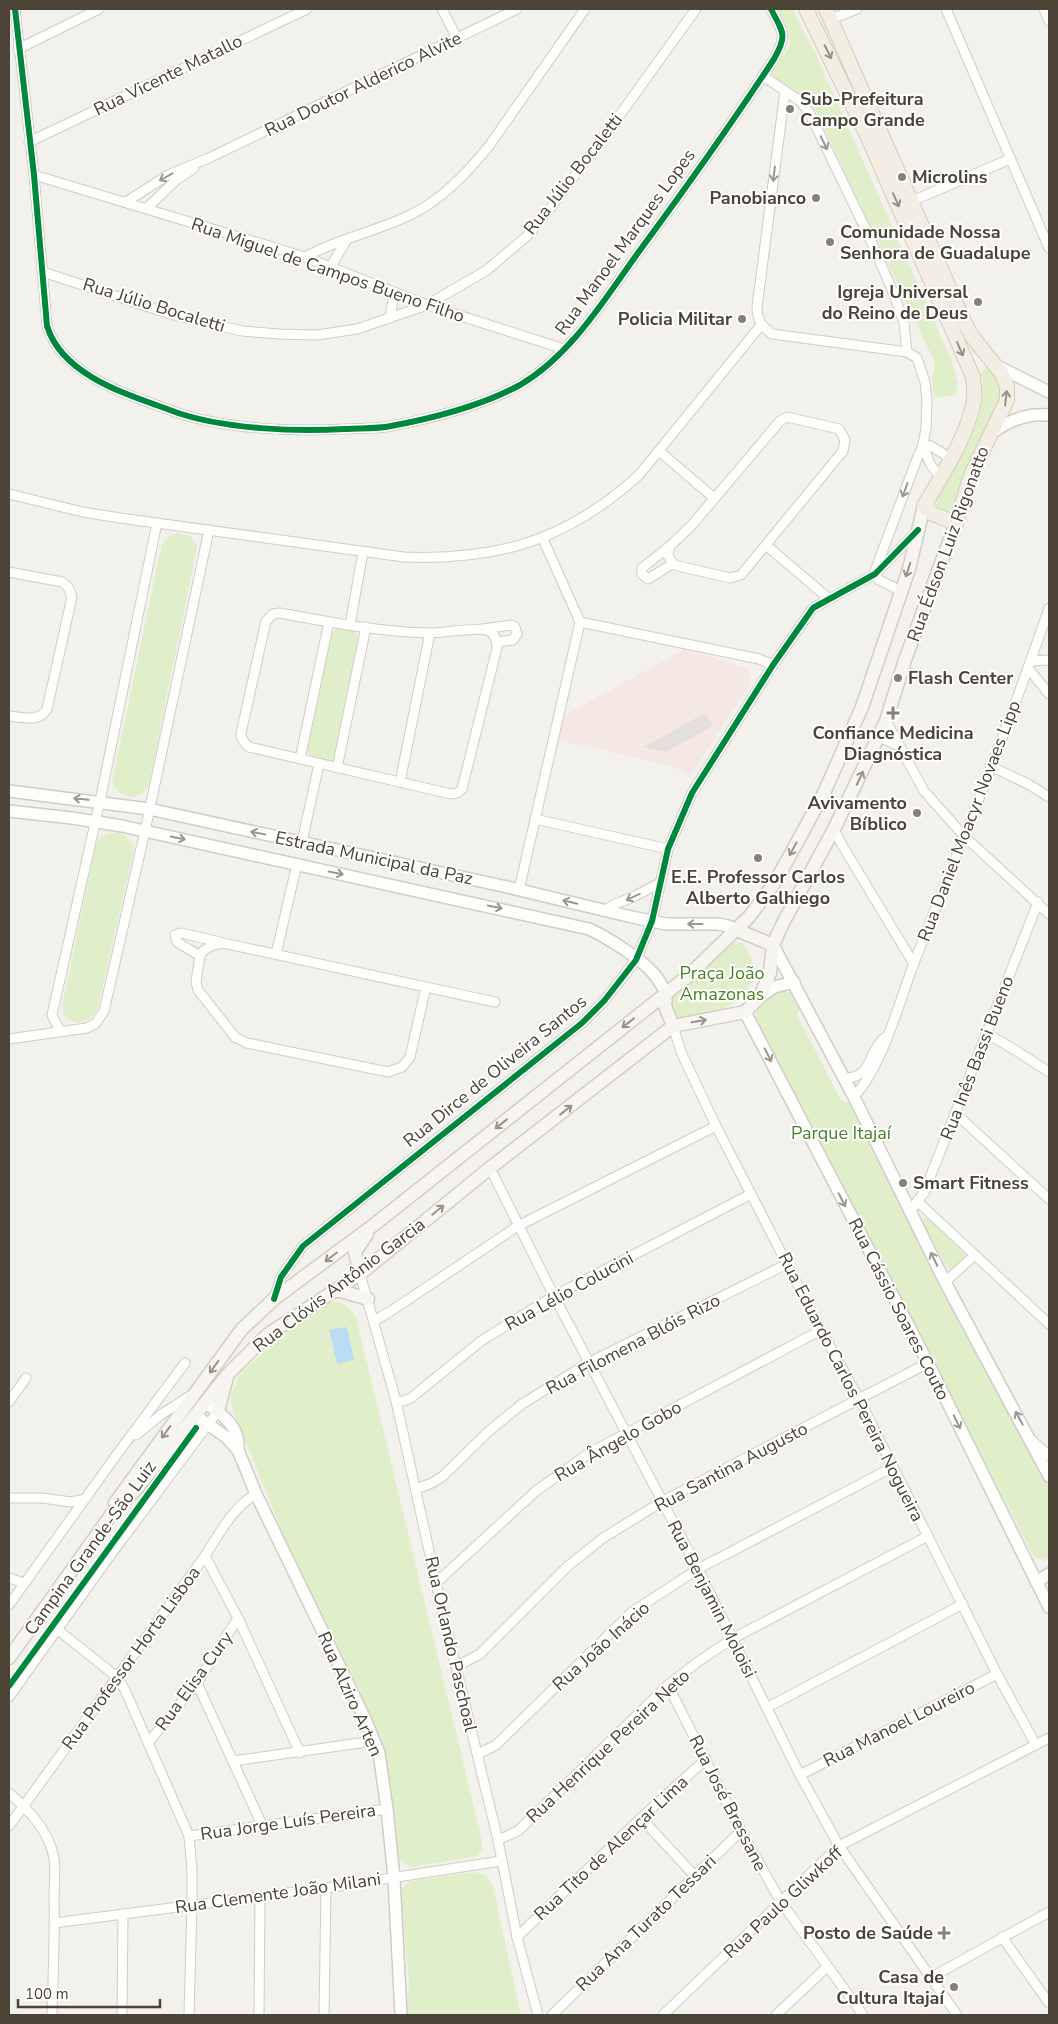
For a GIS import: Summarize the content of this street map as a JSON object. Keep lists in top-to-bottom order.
{
  "streets": {
    "main road": ["Rua Édson Luiz Rigonatto", "Rua Clóvis Antônio Garcia"],
    "street": [
      "Rua Vicente Matallo",
      "Rua Doutor Alderico Alvite",
      "Rua Júlio Bocaletti",
      "Rua Manoel Marques Lopes",
      "Rua Miguel de Campos Bueno Filho",
      "Rua Daniel Moacyr Novaes Lipp",
      "Estrada Municipal da Paz",
      "Rua Inês Bassi Bueno",
      "Rua Dirce de Oliveira Santos",
      "Rua Lélio Colucini",
      "Rua Cássio Soares Couto",
      "Rua Filomena Blóis Rizo",
      "Rua Eduardo Carlos Pereira Nogueira",
      "Rua Ângelo Gobo",
      "Rua Santina Augusto",
      "Rua Benjamin Moloisi",
      "Rua Orlando Paschoal",
      "Rua João Inácio",
      "Rua Professor Horta Lisboa",
      "Rua Elisa Cury",
      "Rua Alziro Arten",
      "Rua Manoel Loureiro",
      "Rua Henrique Pereira Neto",
      "Rua José Bressane",
      "Rua Jorge Luís Pereira",
      "Rua Tito de Alençar Lima",
      "Rua Clemente João Milani",
      "Rua Paulo Gliwkoff",
      "Rua Ana Turato Tessari"
    ],
    "cycle path": ["Campina Grande-São Luiz"]
  },
  "crossings": [
    ["Rua Doutor Alderico Alvite", "Rua Miguel de Campos Bueno Filho"],
    ["Rua Júlio Bocaletti", "Rua Manoel Marques Lopes"],
    ["Rua Júlio Bocaletti", "Rua Miguel de Campos Bueno Filho"],
    ["Rua Manoel Marques Lopes", "Rua Miguel de Campos Bueno Filho"],
    ["Estrada Municipal da Paz", "Rua Dirce de Oliveira Santos"],
    ["Estrada Municipal da Paz", "Rua Clóvis Antônio Garcia"],
    ["Rua Dirce de Oliveira Santos", "Rua Clóvis Antônio Garcia"],
    ["Rua Clóvis Antônio Garcia", "Rua Cássio Soares Couto"],
    ["Rua Clóvis Antônio Garcia", "Rua Eduardo Carlos Pereira Nogueira"],
    ["Rua Clóvis Antônio Garcia", "Rua Benjamin Moloisi"],
    ["Rua Clóvis Antônio Garcia", "Rua Orlando Paschoal"],
    ["Rua Clóvis Antônio Garcia", "Rua Alziro Arten"],
    ["Rua Lélio Colucini", "Rua Eduardo Carlos Pereira Nogueira"],
    ["Rua Lélio Colucini", "Rua Benjamin Moloisi"],
    ["Rua Lélio Colucini", "Rua Orlando Paschoal"],
    ["Rua Cássio Soares Couto", "Rua Santina Augusto"],
    ["Rua Filomena Blóis Rizo", "Rua Eduardo Carlos Pereira Nogueira"],
    ["Rua Filomena Blóis Rizo", "Rua Benjamin Moloisi"],
    ["Rua Filomena Blóis Rizo", "Rua Orlando Paschoal"],
    ["Rua Eduardo Carlos Pereira Nogueira", "Rua Ângelo Gobo"],
    ["Rua Eduardo Carlos Pereira Nogueira", "Rua Santina Augusto"],
    ["Rua Eduardo Carlos Pereira Nogueira", "Rua João Inácio"],
    ["Rua Eduardo Carlos Pereira Nogueira", "Rua Manoel Loureiro"],
    ["Rua Eduardo Carlos Pereira Nogueira", "Rua Henrique Pereira Neto"],
    ["Rua Eduardo Carlos Pereira Nogueira", "Rua Paulo Gliwkoff"],
    ["Rua Ângelo Gobo", "Rua Benjamin Moloisi"],
    ["Rua Ângelo Gobo", "Rua Orlando Paschoal"],
    ["Rua Santina Augusto", "Rua Benjamin Moloisi"],
    ["Rua Santina Augusto", "Rua Orlando Paschoal"],
    ["Rua Benjamin Moloisi", "Rua João Inácio"],
    ["Rua Benjamin Moloisi", "Rua Manoel Loureiro"],
    ["Rua Benjamin Moloisi", "Rua Henrique Pereira Neto"],
    ["Rua Benjamin Moloisi", "Rua Paulo Gliwkoff"],
    ["Rua Orlando Paschoal", "Rua João Inácio"],
    ["Rua Orlando Paschoal", "Rua Henrique Pereira Neto"],
    ["Rua Orlando Paschoal", "Rua Tito de Alençar Lima"],
    ["Rua Orlando Paschoal", "Rua Clemente João Milani"],
    ["Rua Professor Horta Lisboa", "Rua Alziro Arten"],
    ["Rua Alziro Arten", "Rua Jorge Luís Pereira"],
    ["Rua Alziro Arten", "Rua Clemente João Milani"],
    ["Rua Henrique Pereira Neto", "Rua José Bressane"],
    ["Rua José Bressane", "Rua Tito de Alençar Lima"],
    ["Rua José Bressane", "Rua Paulo Gliwkoff"],
    ["Rua José Bressane", "Rua Ana Turato Tessari"]
  ],
  "parks": ["Praça João Amazonas", "Parque Itajaí"],
  "places": {
    "other": [
      "Sub-Prefeitura Campo Grande",
      "Microlins",
      "Panobianco",
      "Comunidade Nossa Senhora de Guadalupe",
      "Igreja Universal do Reino de Deus",
      "Policia Militar",
      "Flash Center",
      "Avivamento Bíblico",
      "E.E. Professor Carlos Alberto Galhiego",
      "Smart Fitness",
      "Casa de Cultura Itajaí"
    ],
    "health": ["Confiance Medicina Diagnóstica", "Posto de Saúde"]
  },
  "scale_bar": "100 m"
}
